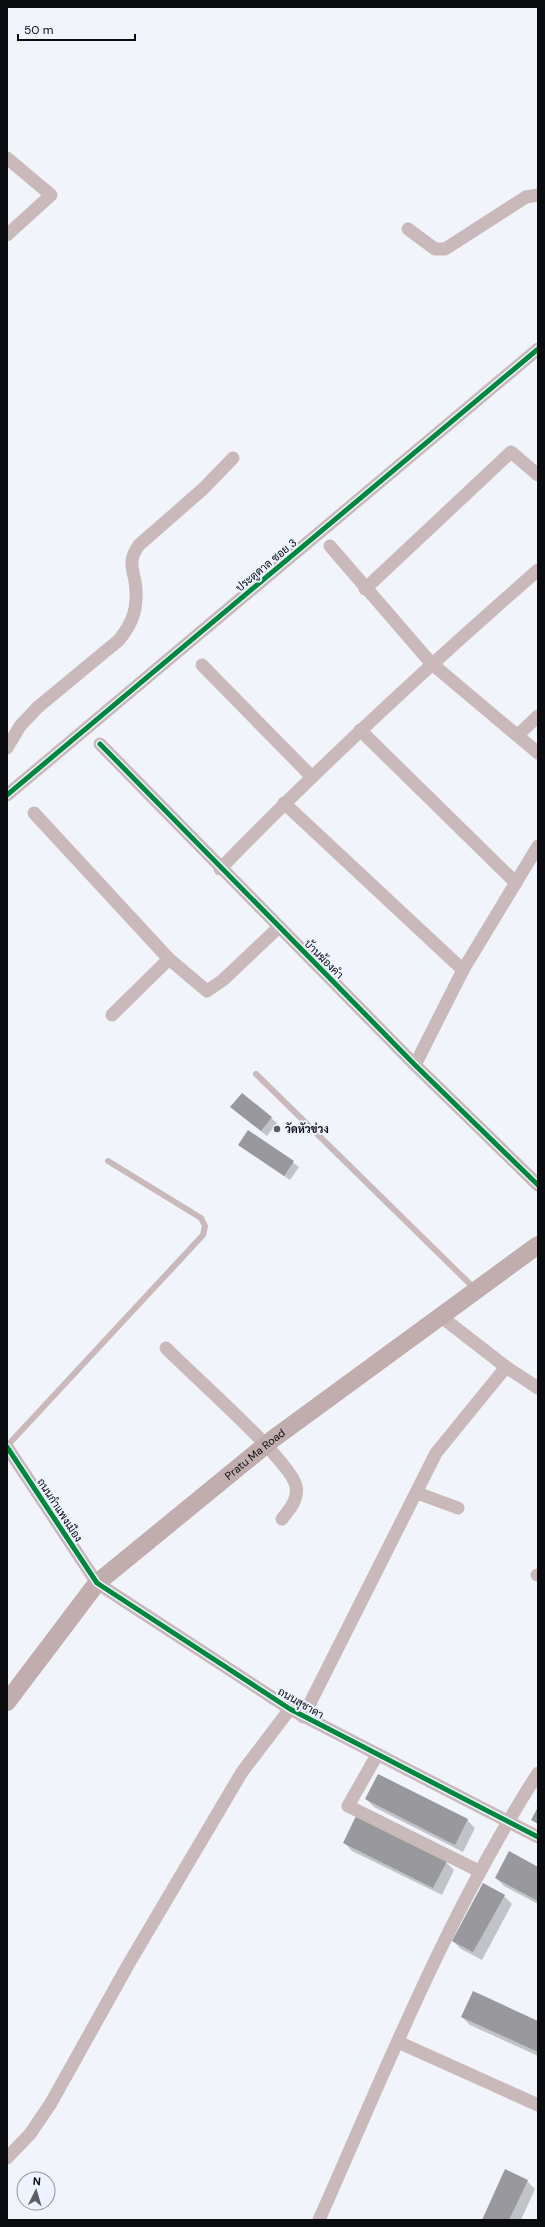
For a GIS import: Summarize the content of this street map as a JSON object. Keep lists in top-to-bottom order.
{
  "streets": {
    "main road": ["Pratu Ma Road"],
    "street": [
      "ประตูดาล ซอย 3",
      "บ้านฆ้องคำ",
      "ถนนกำแพงเมือง",
      "ถนนสุชาดา"
    ]
  },
  "crossings": [
    ["Pratu Ma Road", "ถนนกำแพงเมือง"],
    ["Pratu Ma Road", "ถนนสุชาดา"],
    ["ถนนกำแพงเมือง", "ถนนสุชาดา"]
  ],
  "places": ["วัดหัวข่วง"],
  "scale_bar": "50 m",
  "north": "top"
}
